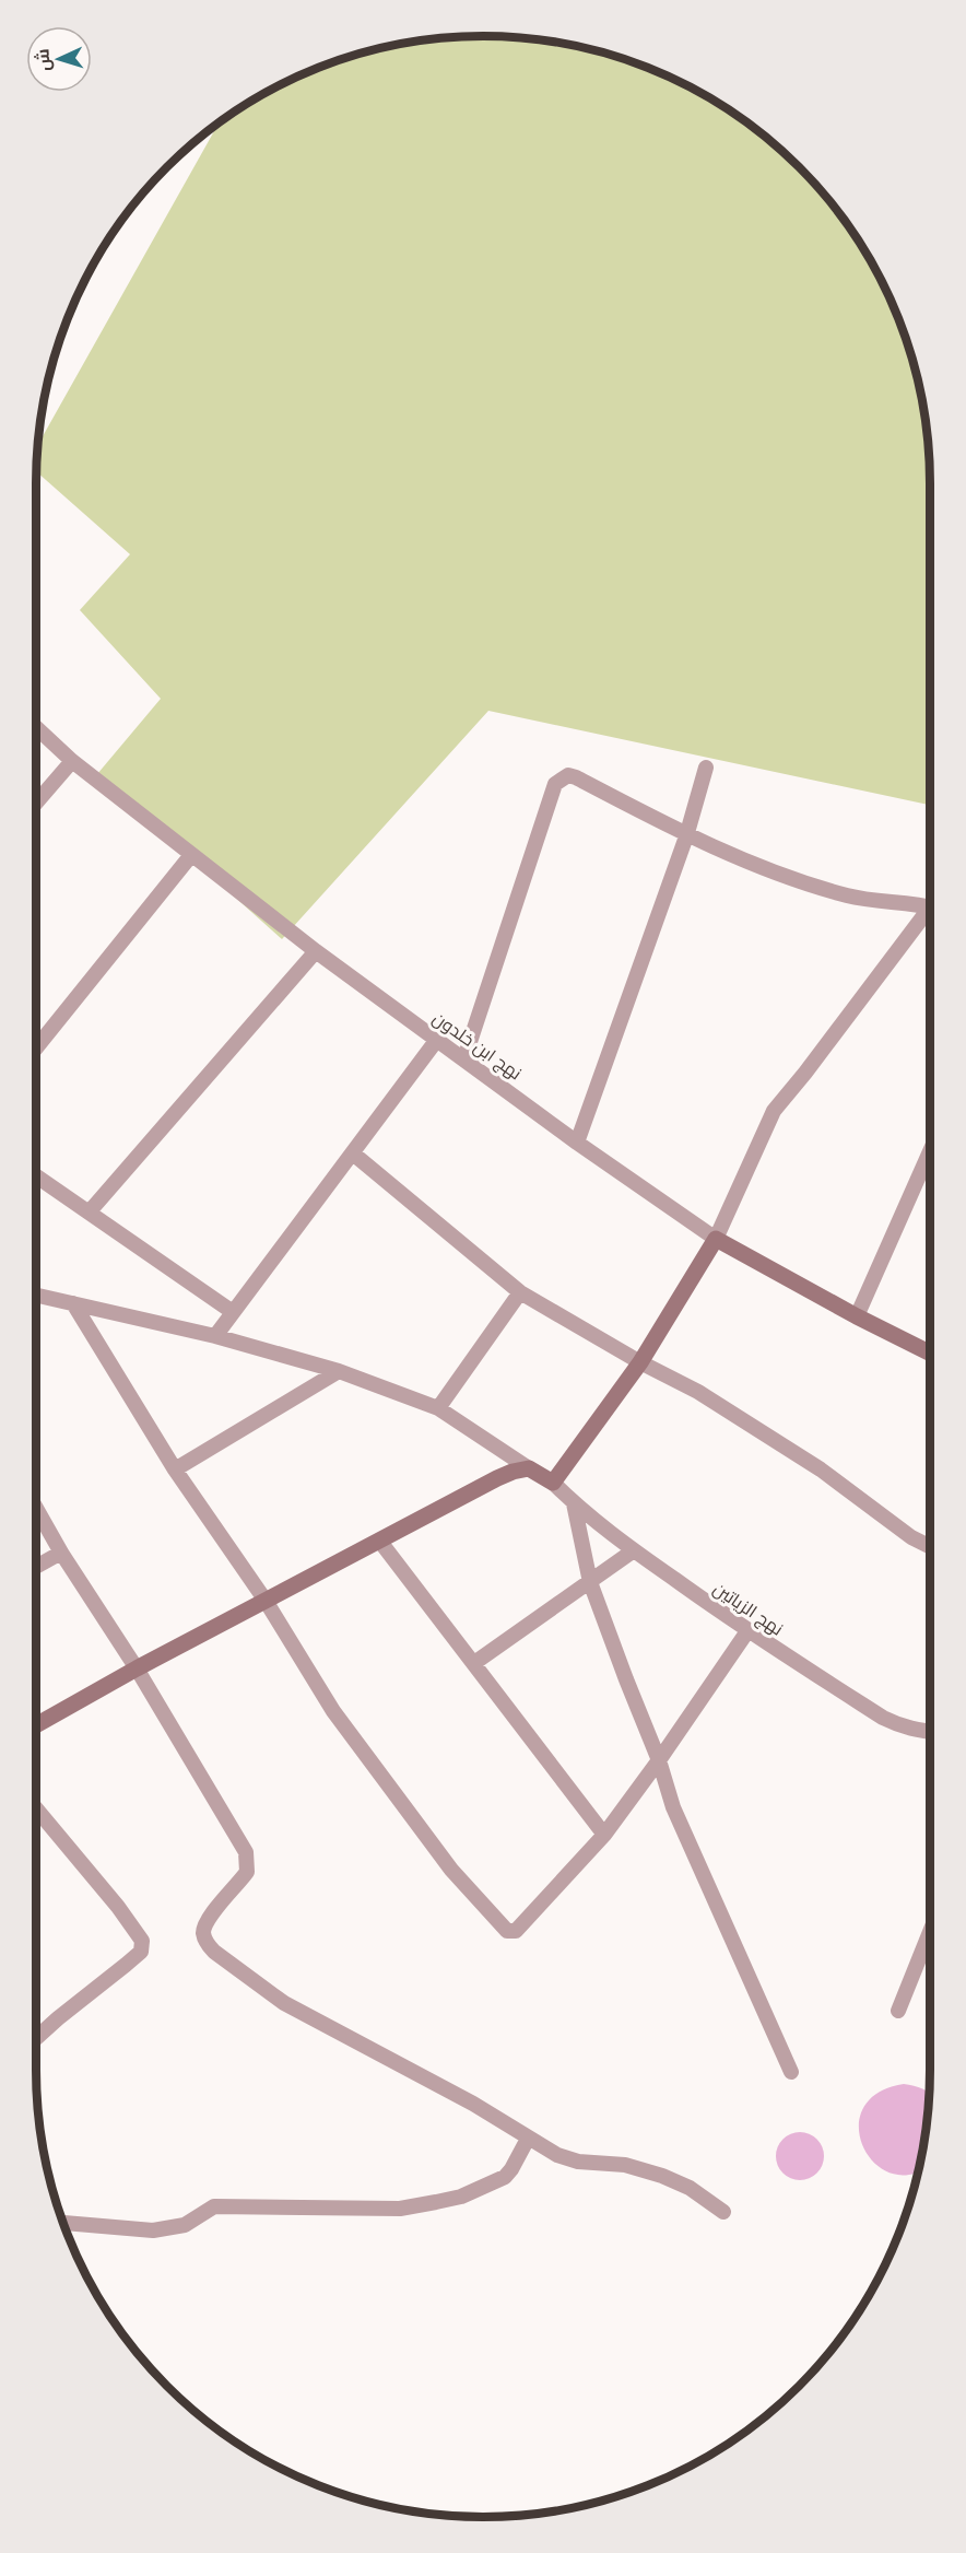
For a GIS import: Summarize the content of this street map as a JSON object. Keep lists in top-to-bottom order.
{
  "streets": {
    "street": ["نهج ابن خلدون", "نهج الزياتين"]
  },
  "north": "left"
}
